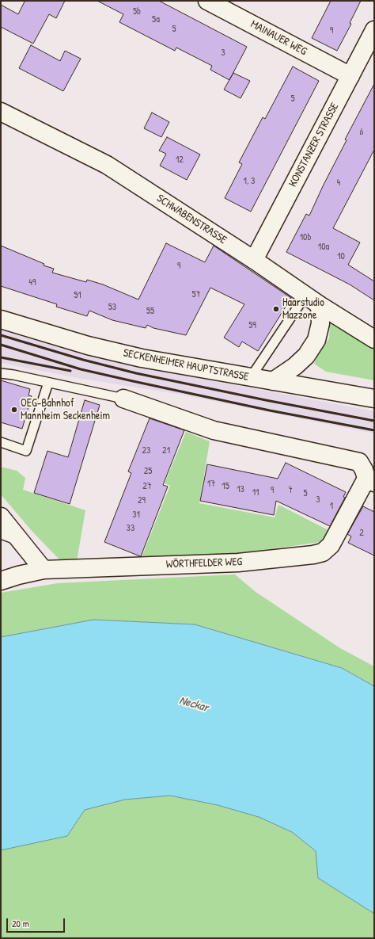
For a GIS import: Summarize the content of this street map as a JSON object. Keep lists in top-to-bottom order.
{
  "streets": {
    "street": [
      "MAINAUER WEG",
      "KONSTANZER STRASSE",
      "SCHWABENSTRASSE",
      "SECKENHEIMER HAUPTSTRASSE",
      "WÖRTHFELDER WEG"
    ]
  },
  "crossings": [
    ["MAINAUER WEG", "KONSTANZER STRASSE"],
    ["KONSTANZER STRASSE", "SCHWABENSTRASSE"]
  ],
  "water": ["Neckar"],
  "places": ["Haarstudio Mazzone", "OEG-Bahnhof Mannheim Seckenheim"],
  "house_numbers": [
    "5b",
    "5a",
    "5",
    "9",
    "3",
    "5",
    "6",
    "12",
    "1, 3",
    "4",
    "10b",
    "10a",
    "10",
    "9",
    "49",
    "57",
    "51",
    "53",
    "55",
    "59",
    "23",
    "21",
    "25",
    "17",
    "27",
    "15",
    "13",
    "9",
    "7",
    "11",
    "5",
    "3",
    "29",
    "1",
    "31",
    "33",
    "2"
  ],
  "scale_bar": "20 m"
}
